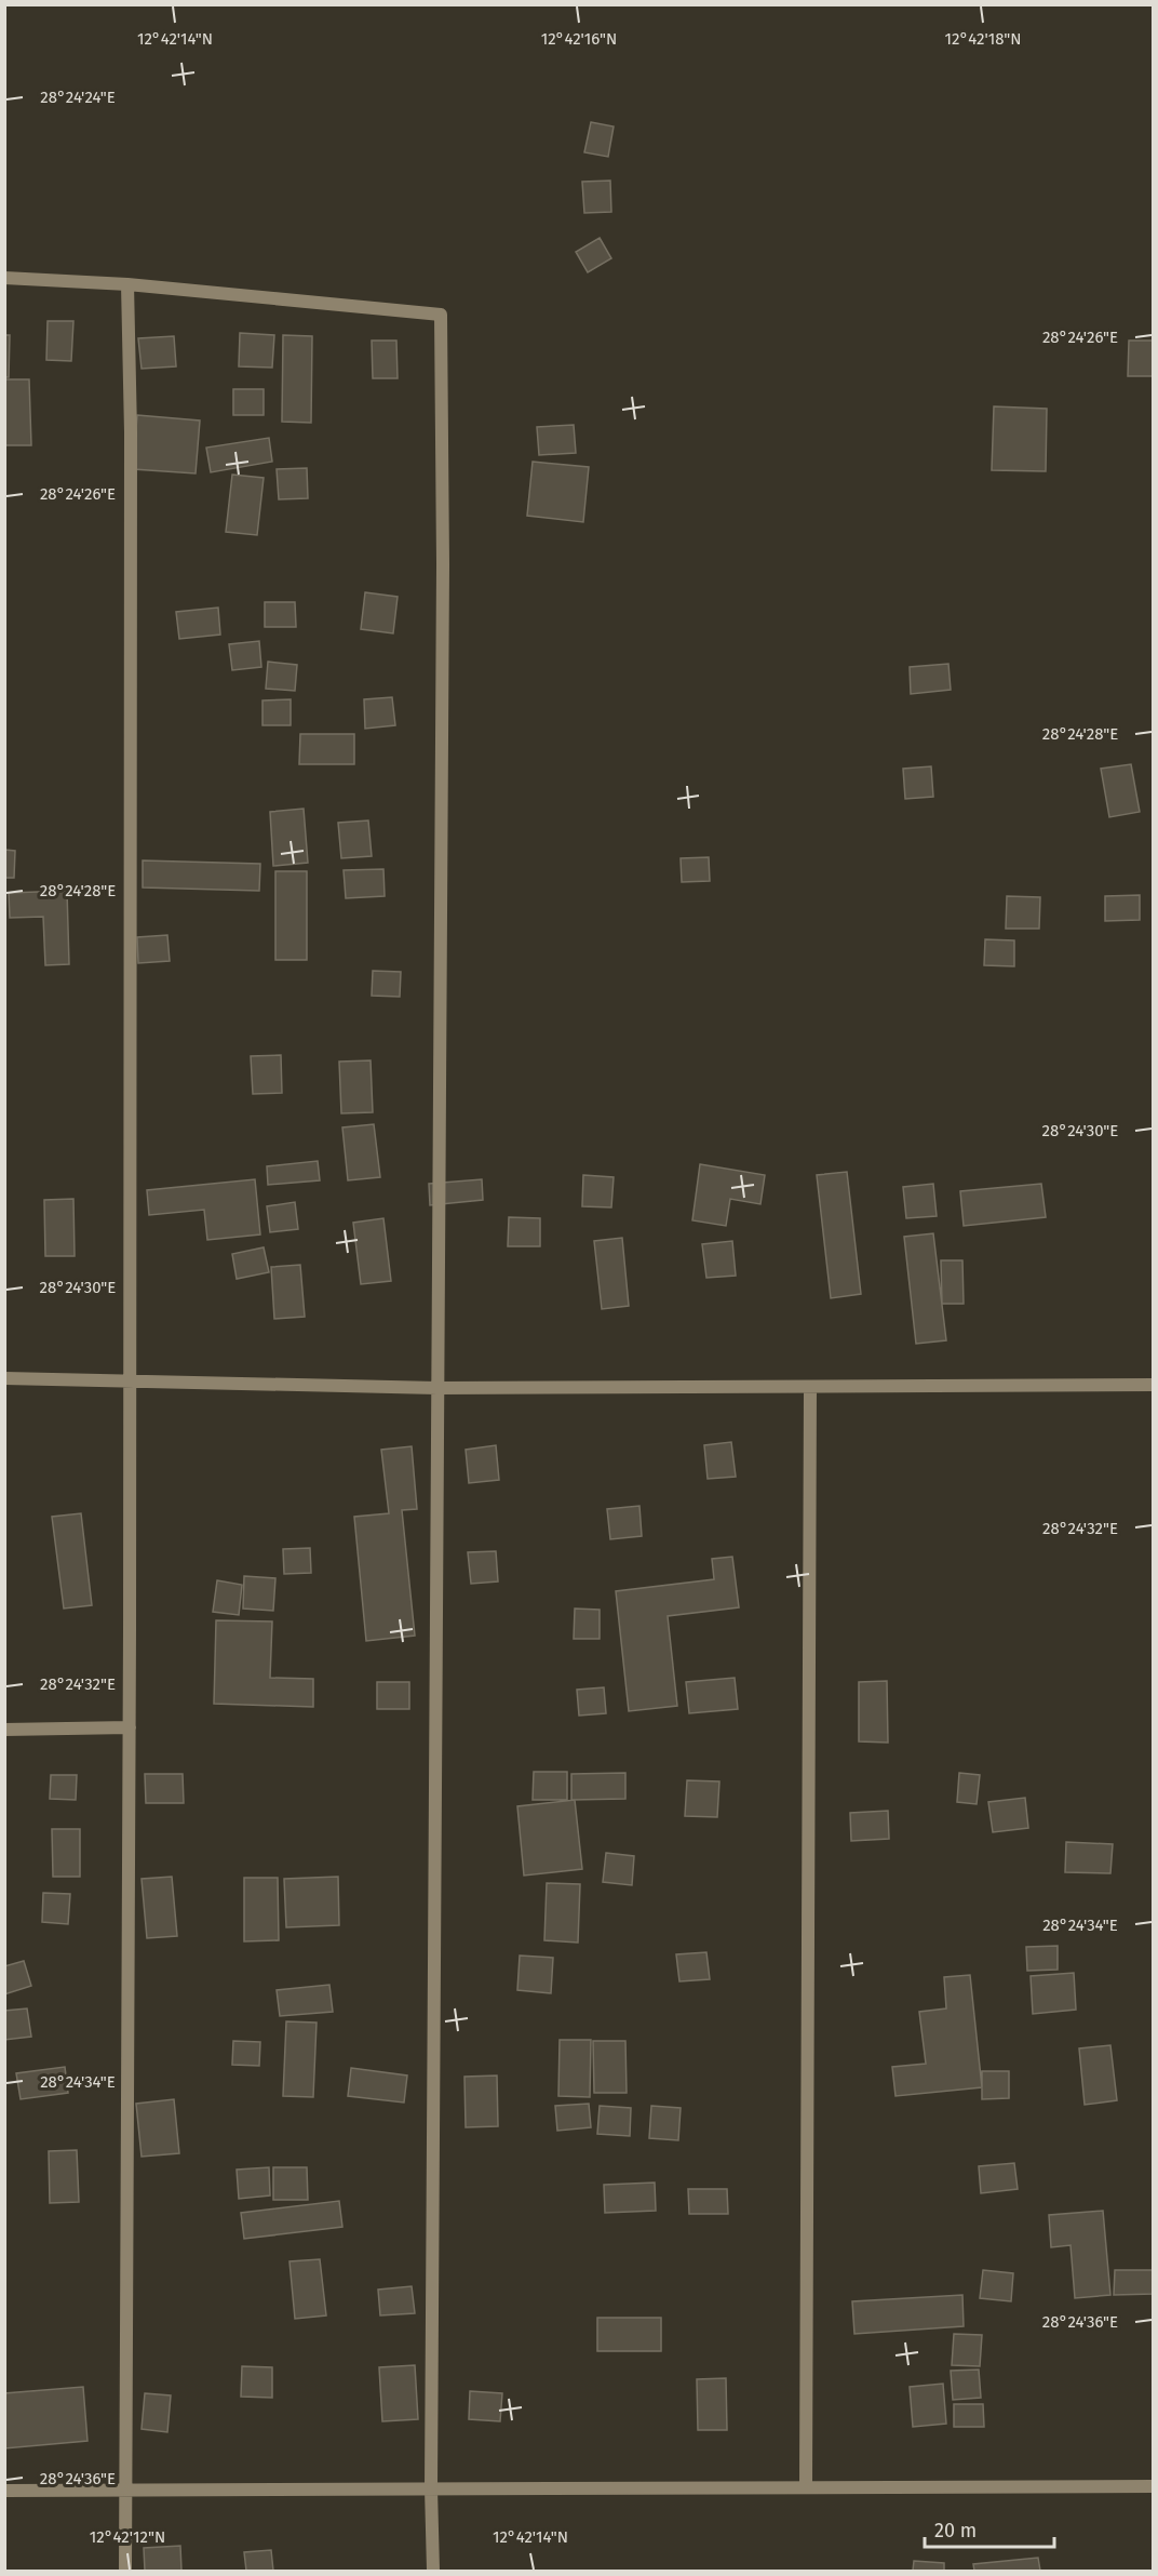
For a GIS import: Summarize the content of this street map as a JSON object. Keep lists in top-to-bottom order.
{
  "scale_bar": "20 m",
  "coordinates": [
    "12°42'14\"N",
    "12°42'16\"N",
    "12°42'18\"N",
    "28°24'24\"E",
    "28°24'26\"E",
    "28°24'28\"E",
    "28°24'30\"E",
    "28°24'32\"E",
    "28°24'34\"E",
    "28°24'36\"E",
    "12°42'12\"N"
  ]
}
